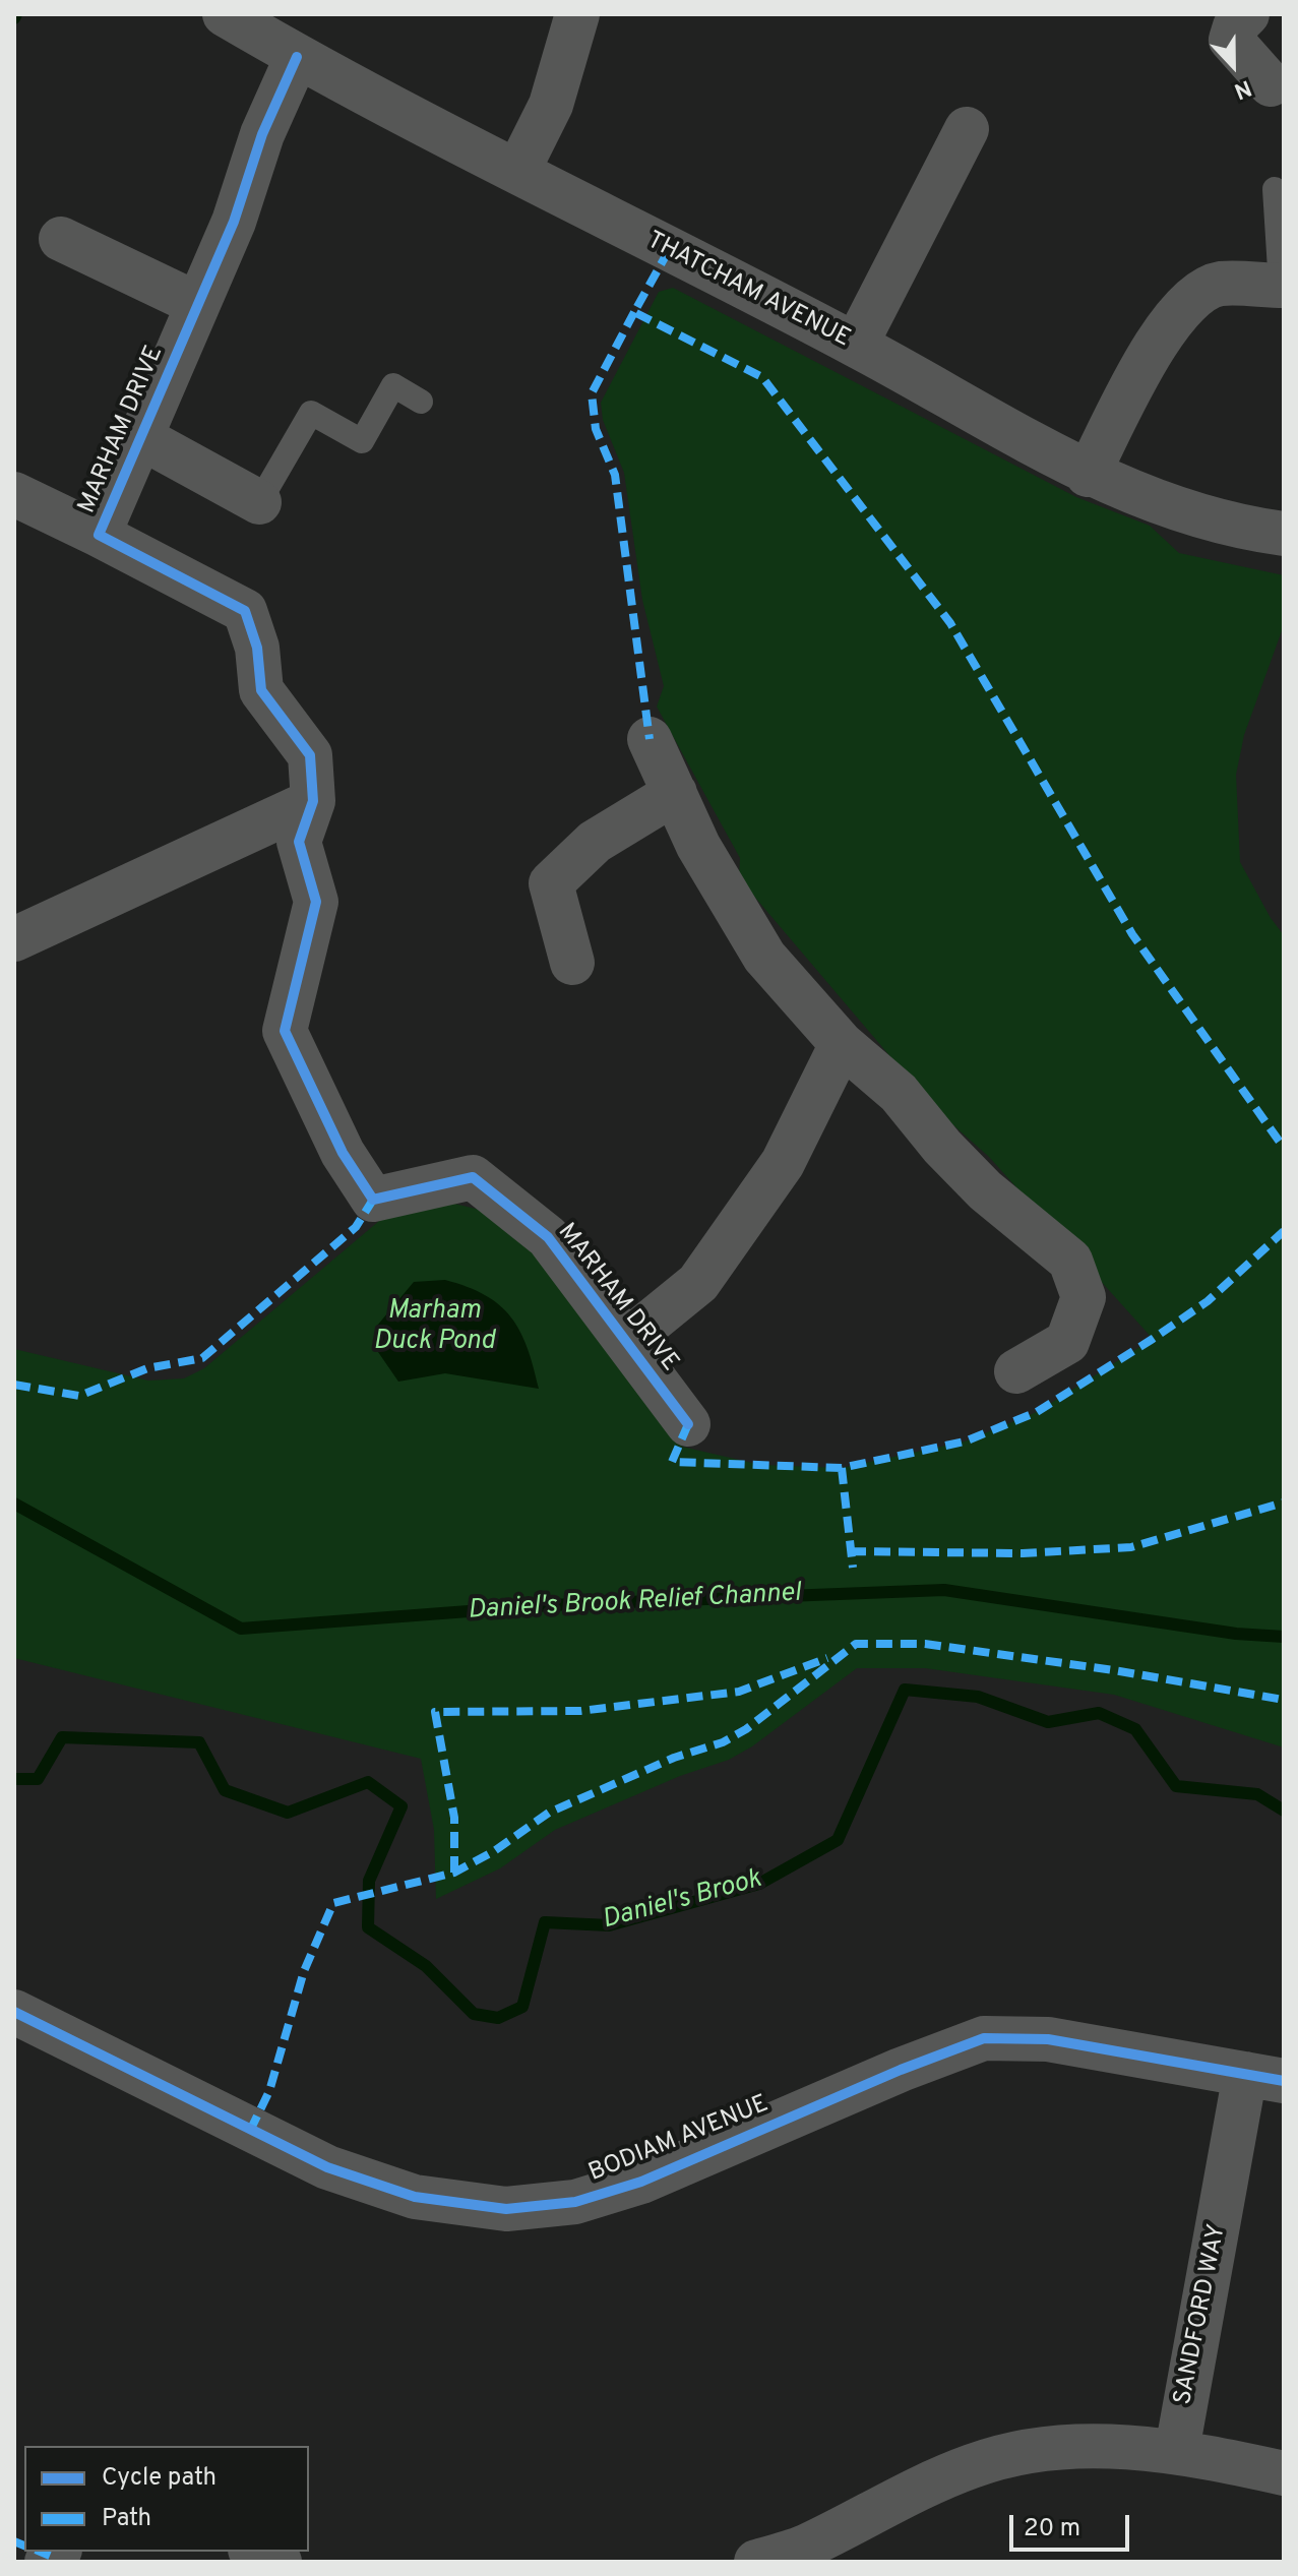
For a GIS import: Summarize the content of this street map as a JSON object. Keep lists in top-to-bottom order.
{
  "streets": {
    "street": [
      "THATCHAM AVENUE",
      "MARHAM DRIVE",
      "BODIAM AVENUE",
      "SANDFORD WAY"
    ]
  },
  "crossings": [
    ["THATCHAM AVENUE", "MARHAM DRIVE"],
    ["BODIAM AVENUE", "SANDFORD WAY"]
  ],
  "water": ["Marham Duck Pond", "Daniel's Brook Relief Channel", "Daniel's Brook"],
  "legend": ["Cycle path", "Path"],
  "scale_bar": "20 m",
  "north": "bottom"
}
